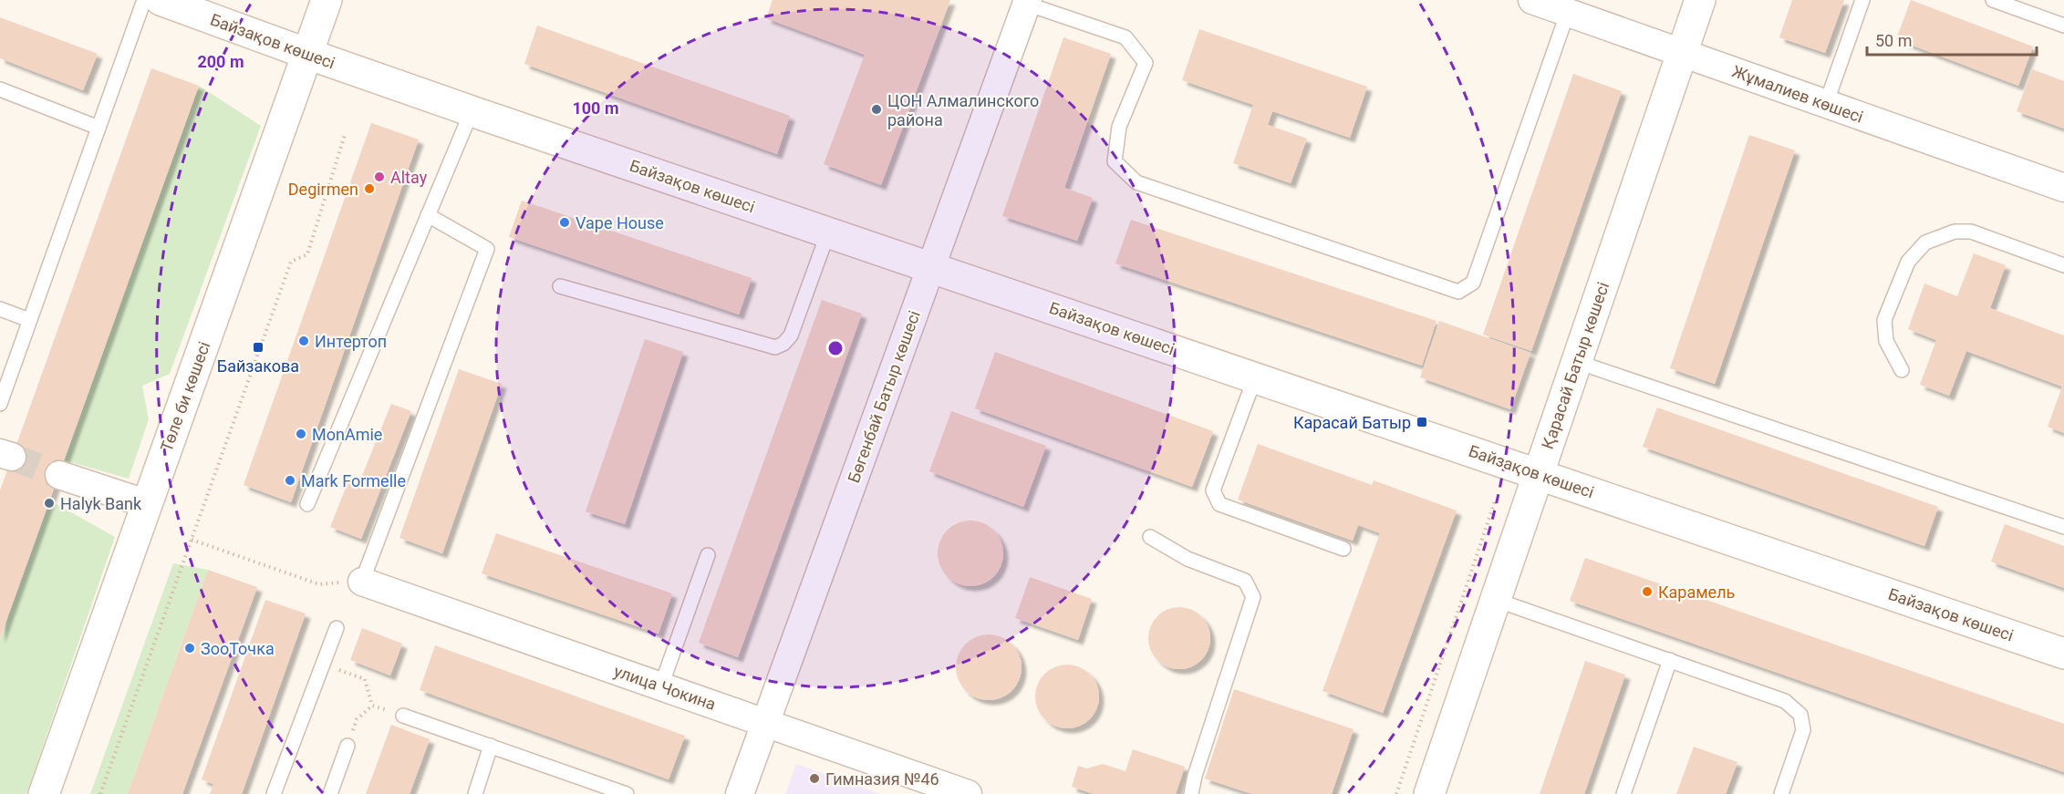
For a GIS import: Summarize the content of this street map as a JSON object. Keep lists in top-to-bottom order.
{
  "streets": {
    "street": [
      "Байзақов көшесі",
      "Жұмалиев көшесі",
      "Қарасай Батыр көшесі",
      "Төле би көшесі",
      "Бөгенбай Батыр көшесі",
      "улица Чокина"
    ]
  },
  "crossings": [
    ["Байзақов көшесі", "Қарасай Батыр көшесі"],
    ["Байзақов көшесі", "Төле би көшесі"],
    ["Байзақов көшесі", "Бөгенбай Батыр көшесі"],
    ["Жұмалиев көшесі", "Қарасай Батыр көшесі"],
    ["Бөгенбай Батыр көшесі", "улица Чокина"]
  ],
  "places": {
    "other": [
      "ЦОН Алмалинского района",
      "Altay",
      "Degirmen",
      "Vape House",
      "Интертоп",
      "MonAmie",
      "Mark Formelle",
      "Halyk Bank",
      "Карамель",
      "ЗооТочка",
      "Гимназия №46"
    ],
    "transit": ["Байзакова", "Карасай Батыр"]
  },
  "scale_bar": "50 m",
  "rings": ["200 m", "100 m"]
}
